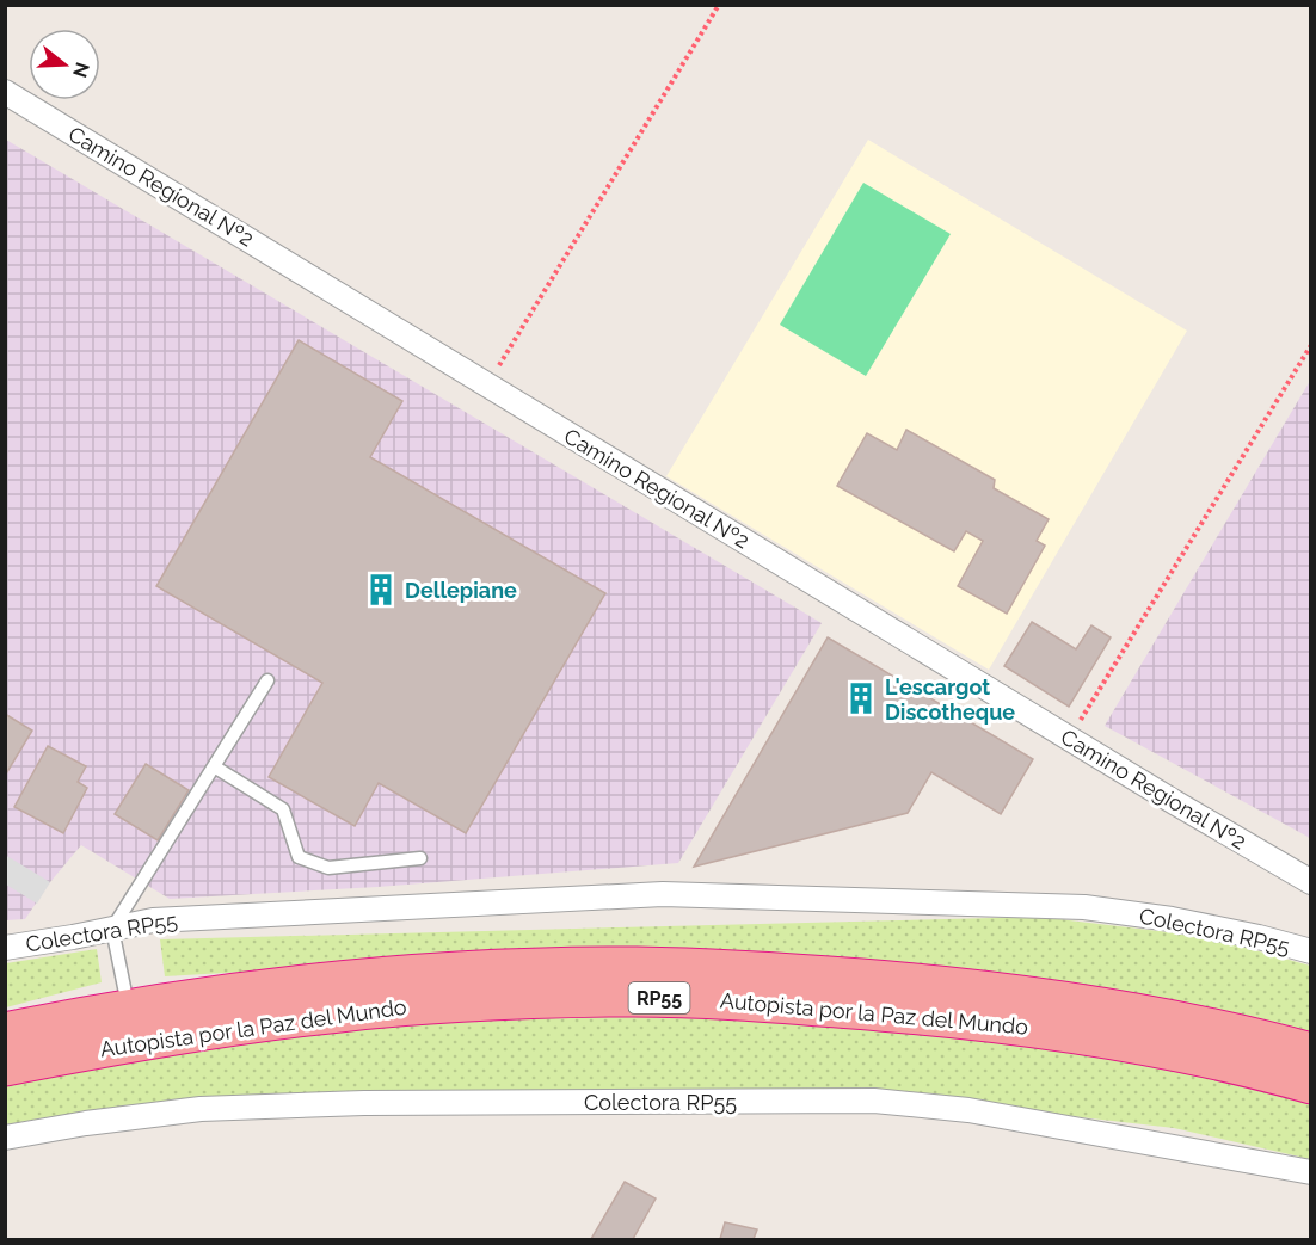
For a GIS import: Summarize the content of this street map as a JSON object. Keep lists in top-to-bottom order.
{
  "streets": {
    "highway": ["RP55", "Autopista por la Paz del Mundo"],
    "street": ["Camino Regional Nº2", "Colectora RP55"]
  },
  "places": {
    "building": ["Dellepiane", "L'escargot Discotheque"]
  },
  "north": "right"
}
